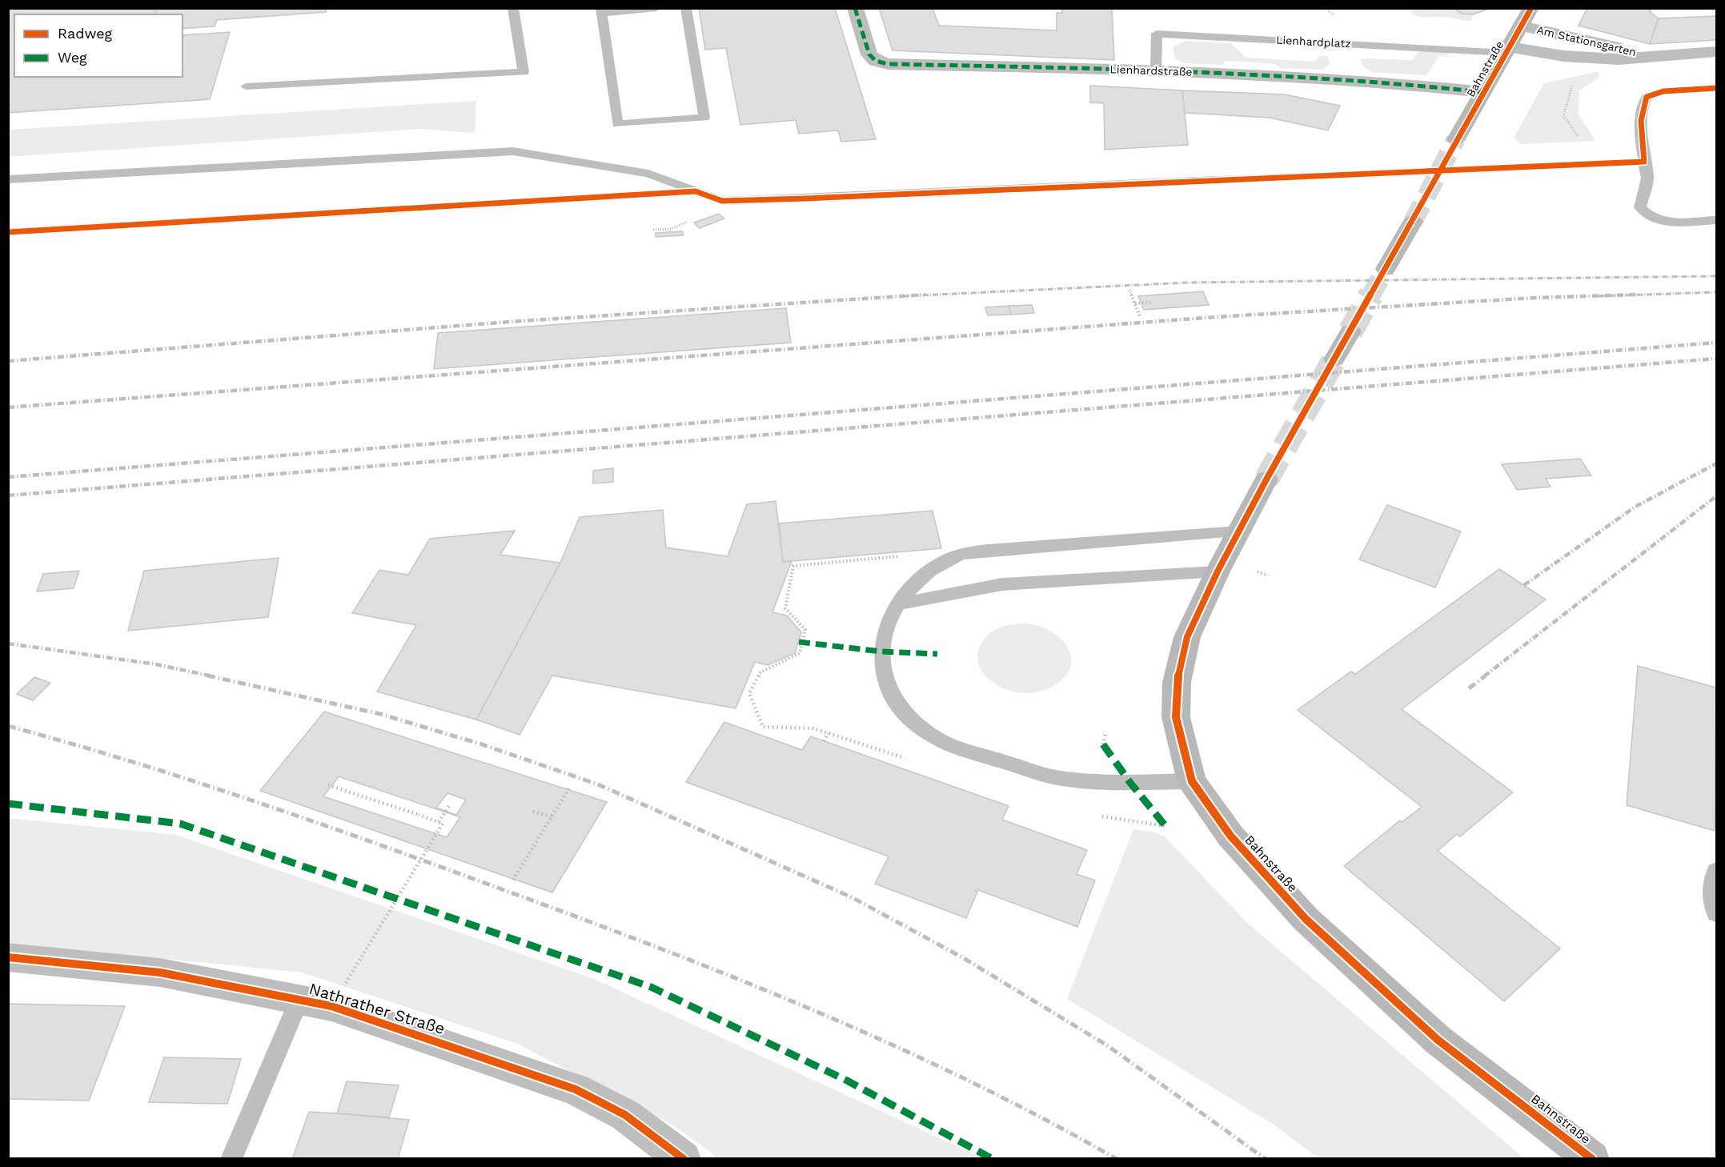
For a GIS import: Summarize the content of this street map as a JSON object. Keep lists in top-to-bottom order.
{
  "streets": {
    "main road": ["Bahnstraße"],
    "street": ["Am Stationsgarten", "Lienhardstraße", "Nathrather Straße"],
    "lane": ["Lienhardplatz"]
  },
  "crossings": [
    ["Am Stationsgarten", "Lienhardplatz"],
    ["Am Stationsgarten", "Bahnstraße"],
    ["Lienhardplatz", "Bahnstraße"],
    ["Lienhardplatz", "Lienhardstraße"],
    ["Bahnstraße", "Lienhardstraße"]
  ],
  "legend": ["Radweg", "Weg"]
}
